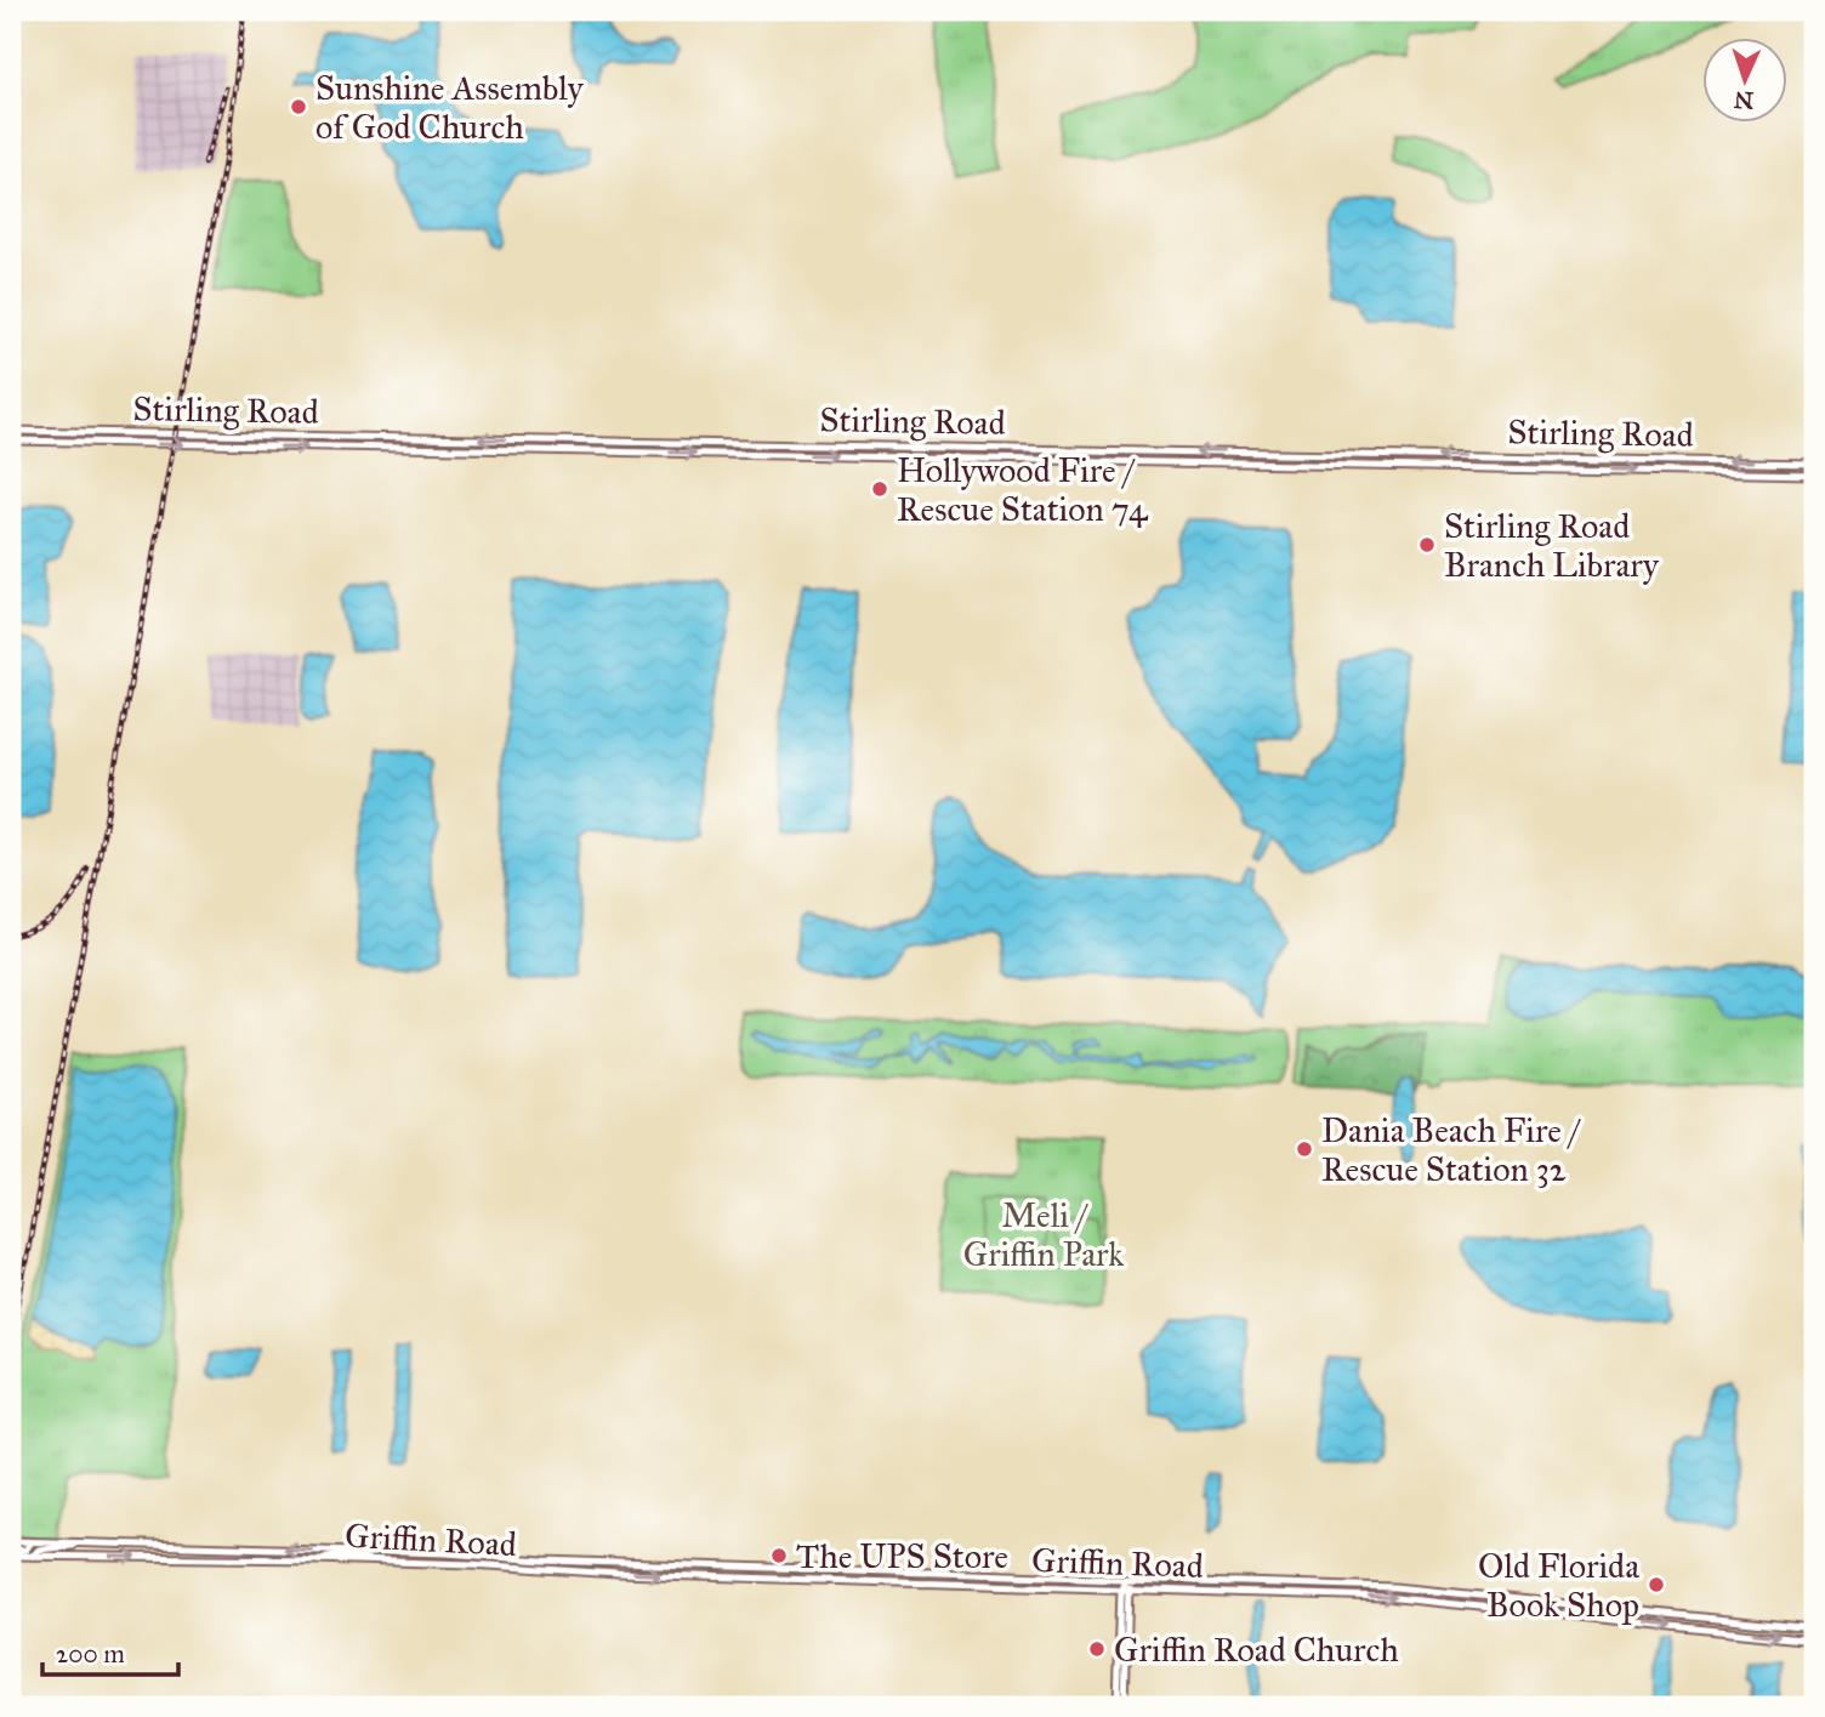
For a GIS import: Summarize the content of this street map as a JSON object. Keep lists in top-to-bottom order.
{
  "streets": {
    "main road": ["Stirling Road", "Griffin Road"]
  },
  "parks": ["Meli / Griffin Park"],
  "places": [
    "Sunshine Assembly of God Church",
    "Hollywood Fire / Rescue Station 74",
    "Stirling Road Branch Library",
    "Dania Beach Fire / Rescue Station 32",
    "The UPS Store",
    "Old Florida Book Shop",
    "Griffin Road Church"
  ],
  "scale_bar": "200 m",
  "north": "bottom"
}
